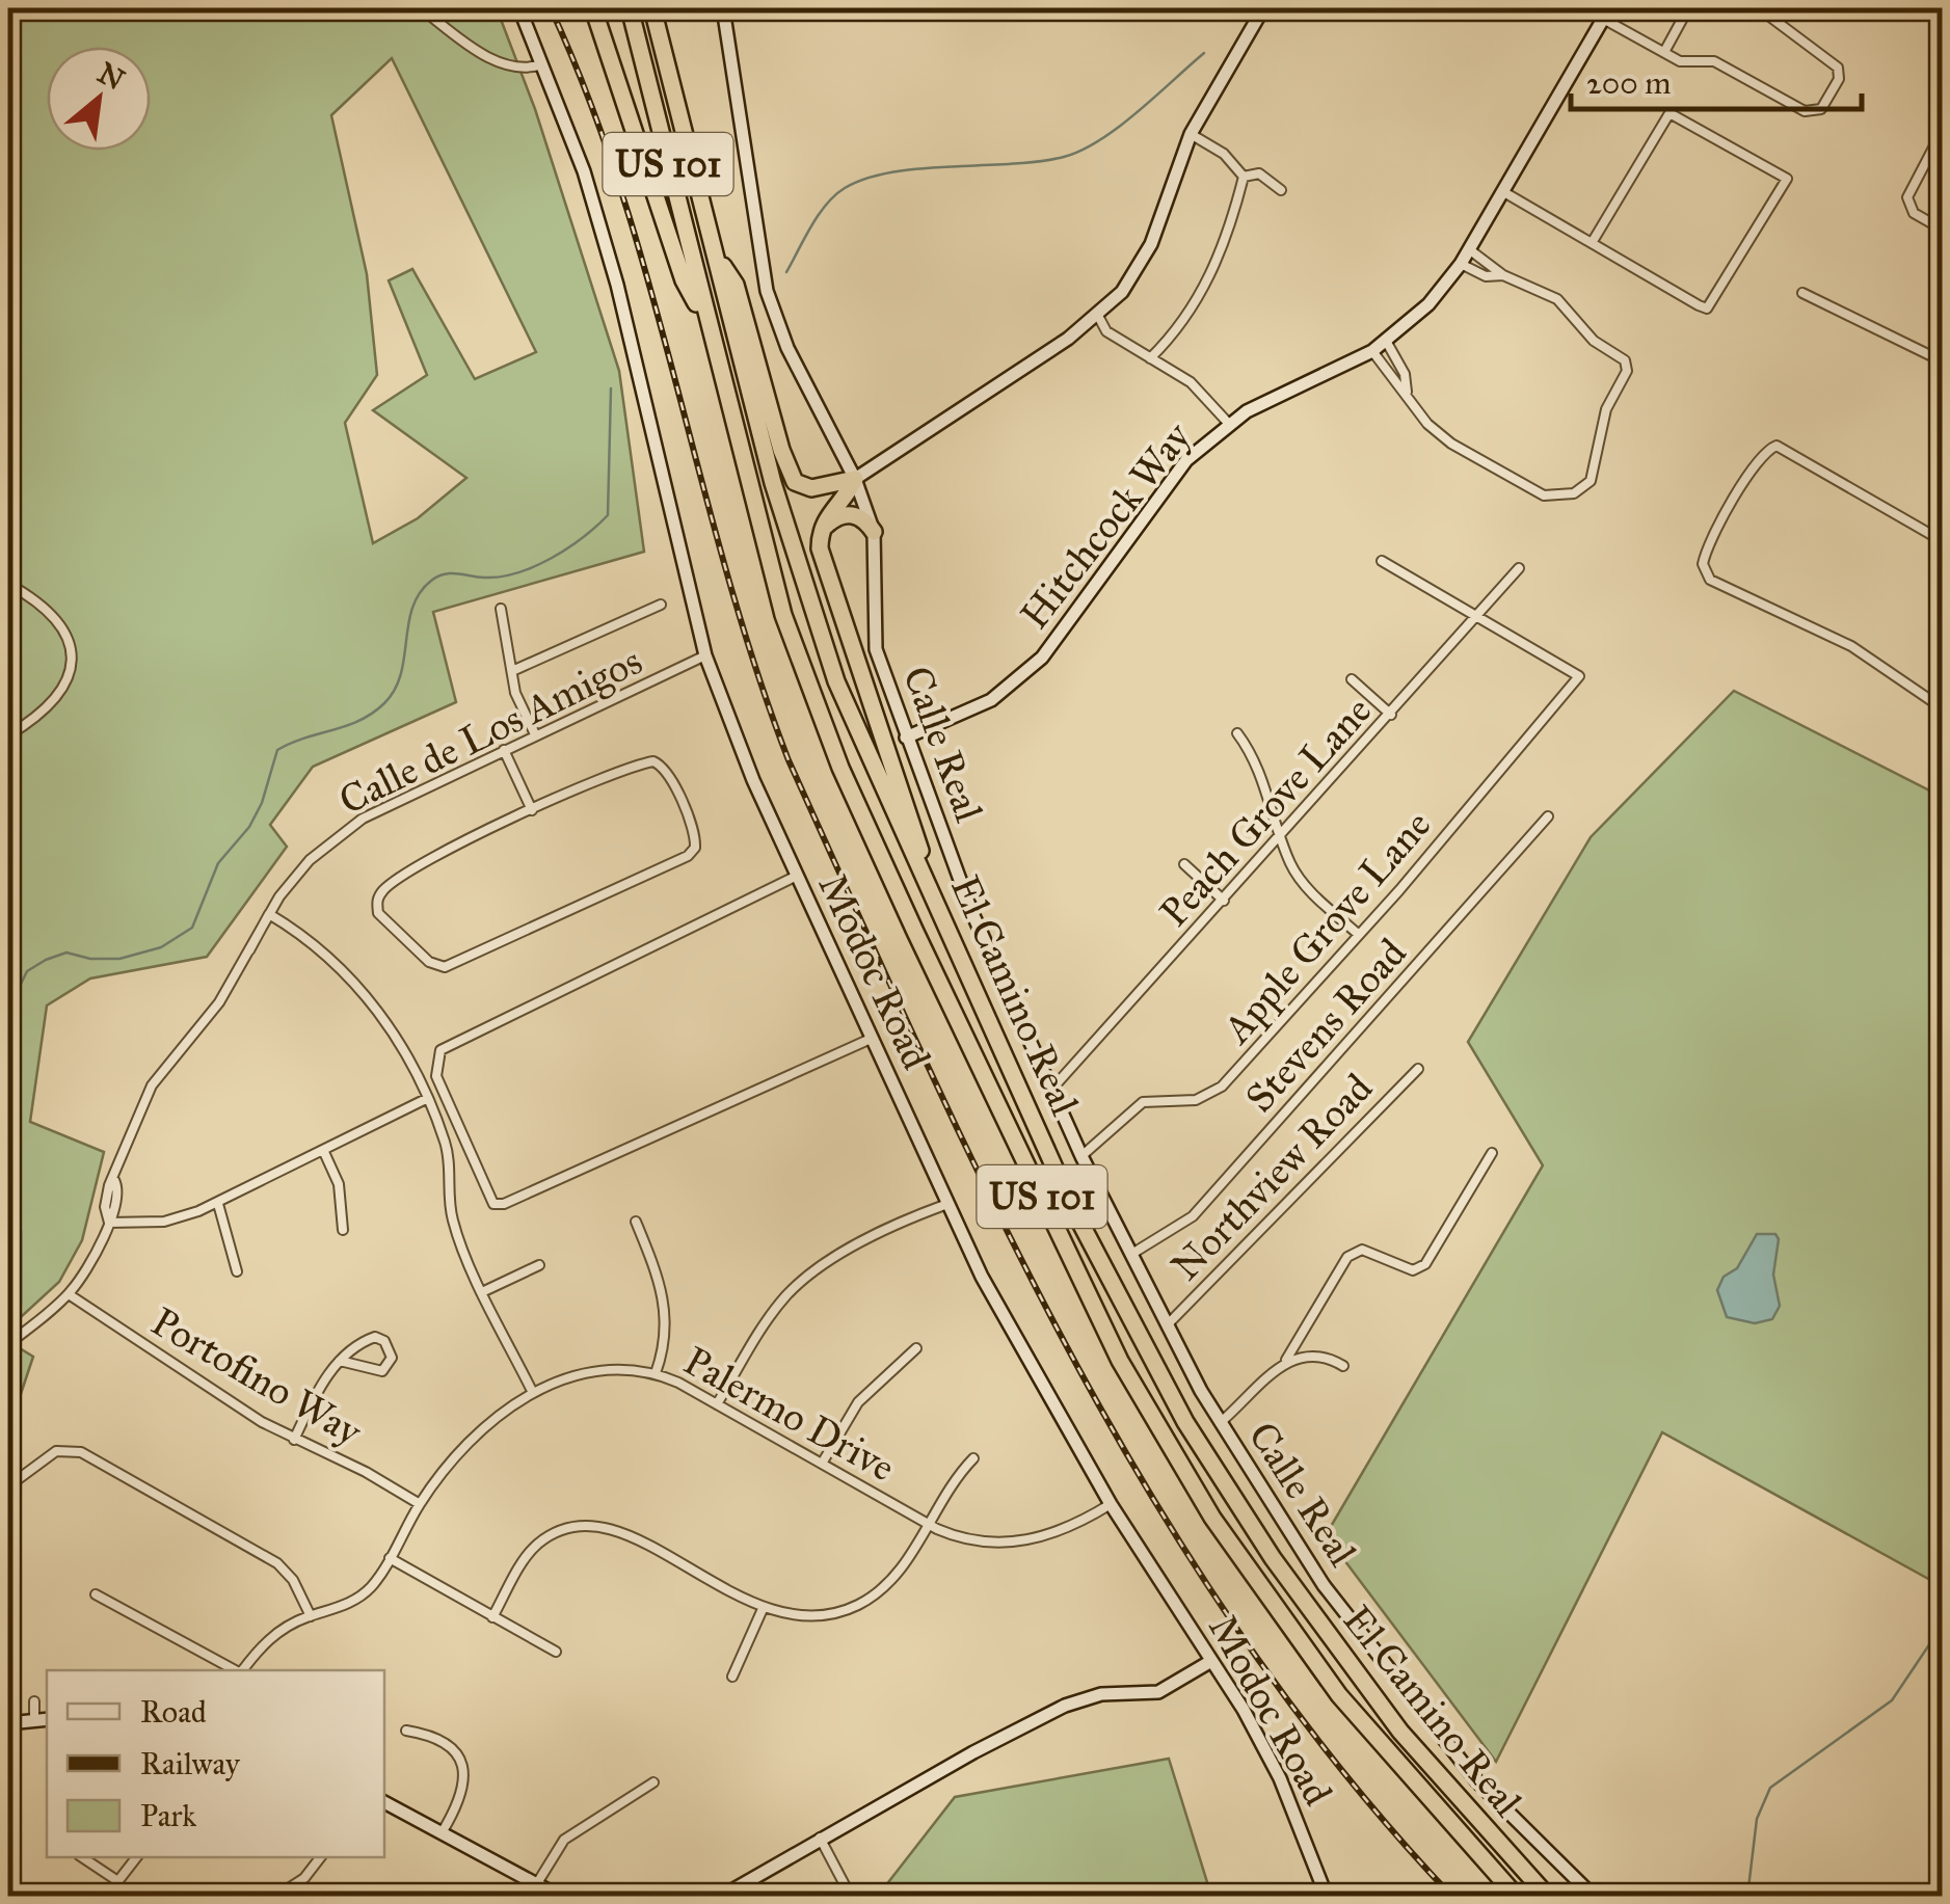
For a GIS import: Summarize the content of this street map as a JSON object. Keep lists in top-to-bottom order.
{
  "streets": {
    "highway": ["US 101", "El Camino Real"],
    "street": [
      "Hitchcock Way",
      "Calle de Los Amigos",
      "Calle Real",
      "Peach Grove Lane",
      "Apple Grove Lane",
      "Modoc Road",
      "Stevens Road",
      "Northview Road",
      "Portofino Way",
      "Palermo Drive"
    ]
  },
  "crossings": [
    ["Hitchcock Way", "Calle Real"],
    ["Calle de Los Amigos", "Modoc Road"],
    ["Calle de Los Amigos", "Portofino Way"],
    ["Calle Real", "Peach Grove Lane"],
    ["Calle Real", "Apple Grove Lane"],
    ["Calle Real", "Stevens Road"],
    ["Calle Real", "Northview Road"],
    ["Peach Grove Lane", "Apple Grove Lane"],
    ["Modoc Road", "Palermo Drive"],
    ["Portofino Way", "Palermo Drive"]
  ],
  "legend": ["Road", "Railway", "Park"],
  "scale_bar": "200 m",
  "north": "top right"
}
